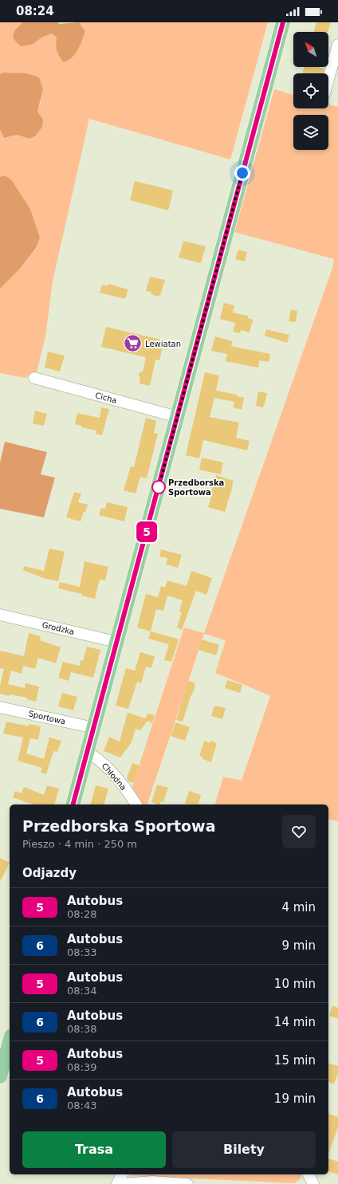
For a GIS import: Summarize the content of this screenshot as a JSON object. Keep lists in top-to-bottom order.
{
  "streets": {
    "street": [
      "Cicha",
      "Grodzka",
      "Sportowa",
      "Chłodna"
    ]
  },
  "places": {
    "supermarket": ["Lewiatan"],
    "other": ["Przedborska Sportowa"]
  },
  "lines": ["bus line 5"],
  "north": "top left",
  "page": {
    "status": "08:24",
    "on_map": "5",
    "heading": [
      ["Przedborska Sportowa", "Pieszo · 4 min · 250 m"],
      "Odjazdy"
    ],
    "list": [
      {
        "mark": "5",
        "name": "Autobus",
        "note": "08:28",
        "value": "4 min"
      },
      {
        "mark": "6",
        "name": "Autobus",
        "note": "08:33",
        "value": "9 min"
      },
      {
        "mark": "5",
        "name": "Autobus",
        "note": "08:34",
        "value": "10 min"
      },
      {
        "mark": "6",
        "name": "Autobus",
        "note": "08:38",
        "value": "14 min"
      },
      {
        "mark": "5",
        "name": "Autobus",
        "note": "08:39",
        "value": "15 min"
      },
      {
        "mark": "6",
        "name": "Autobus",
        "note": "08:43",
        "value": "19 min"
      }
    ],
    "buttons": ["Trasa", "Bilety"]
  }
}
